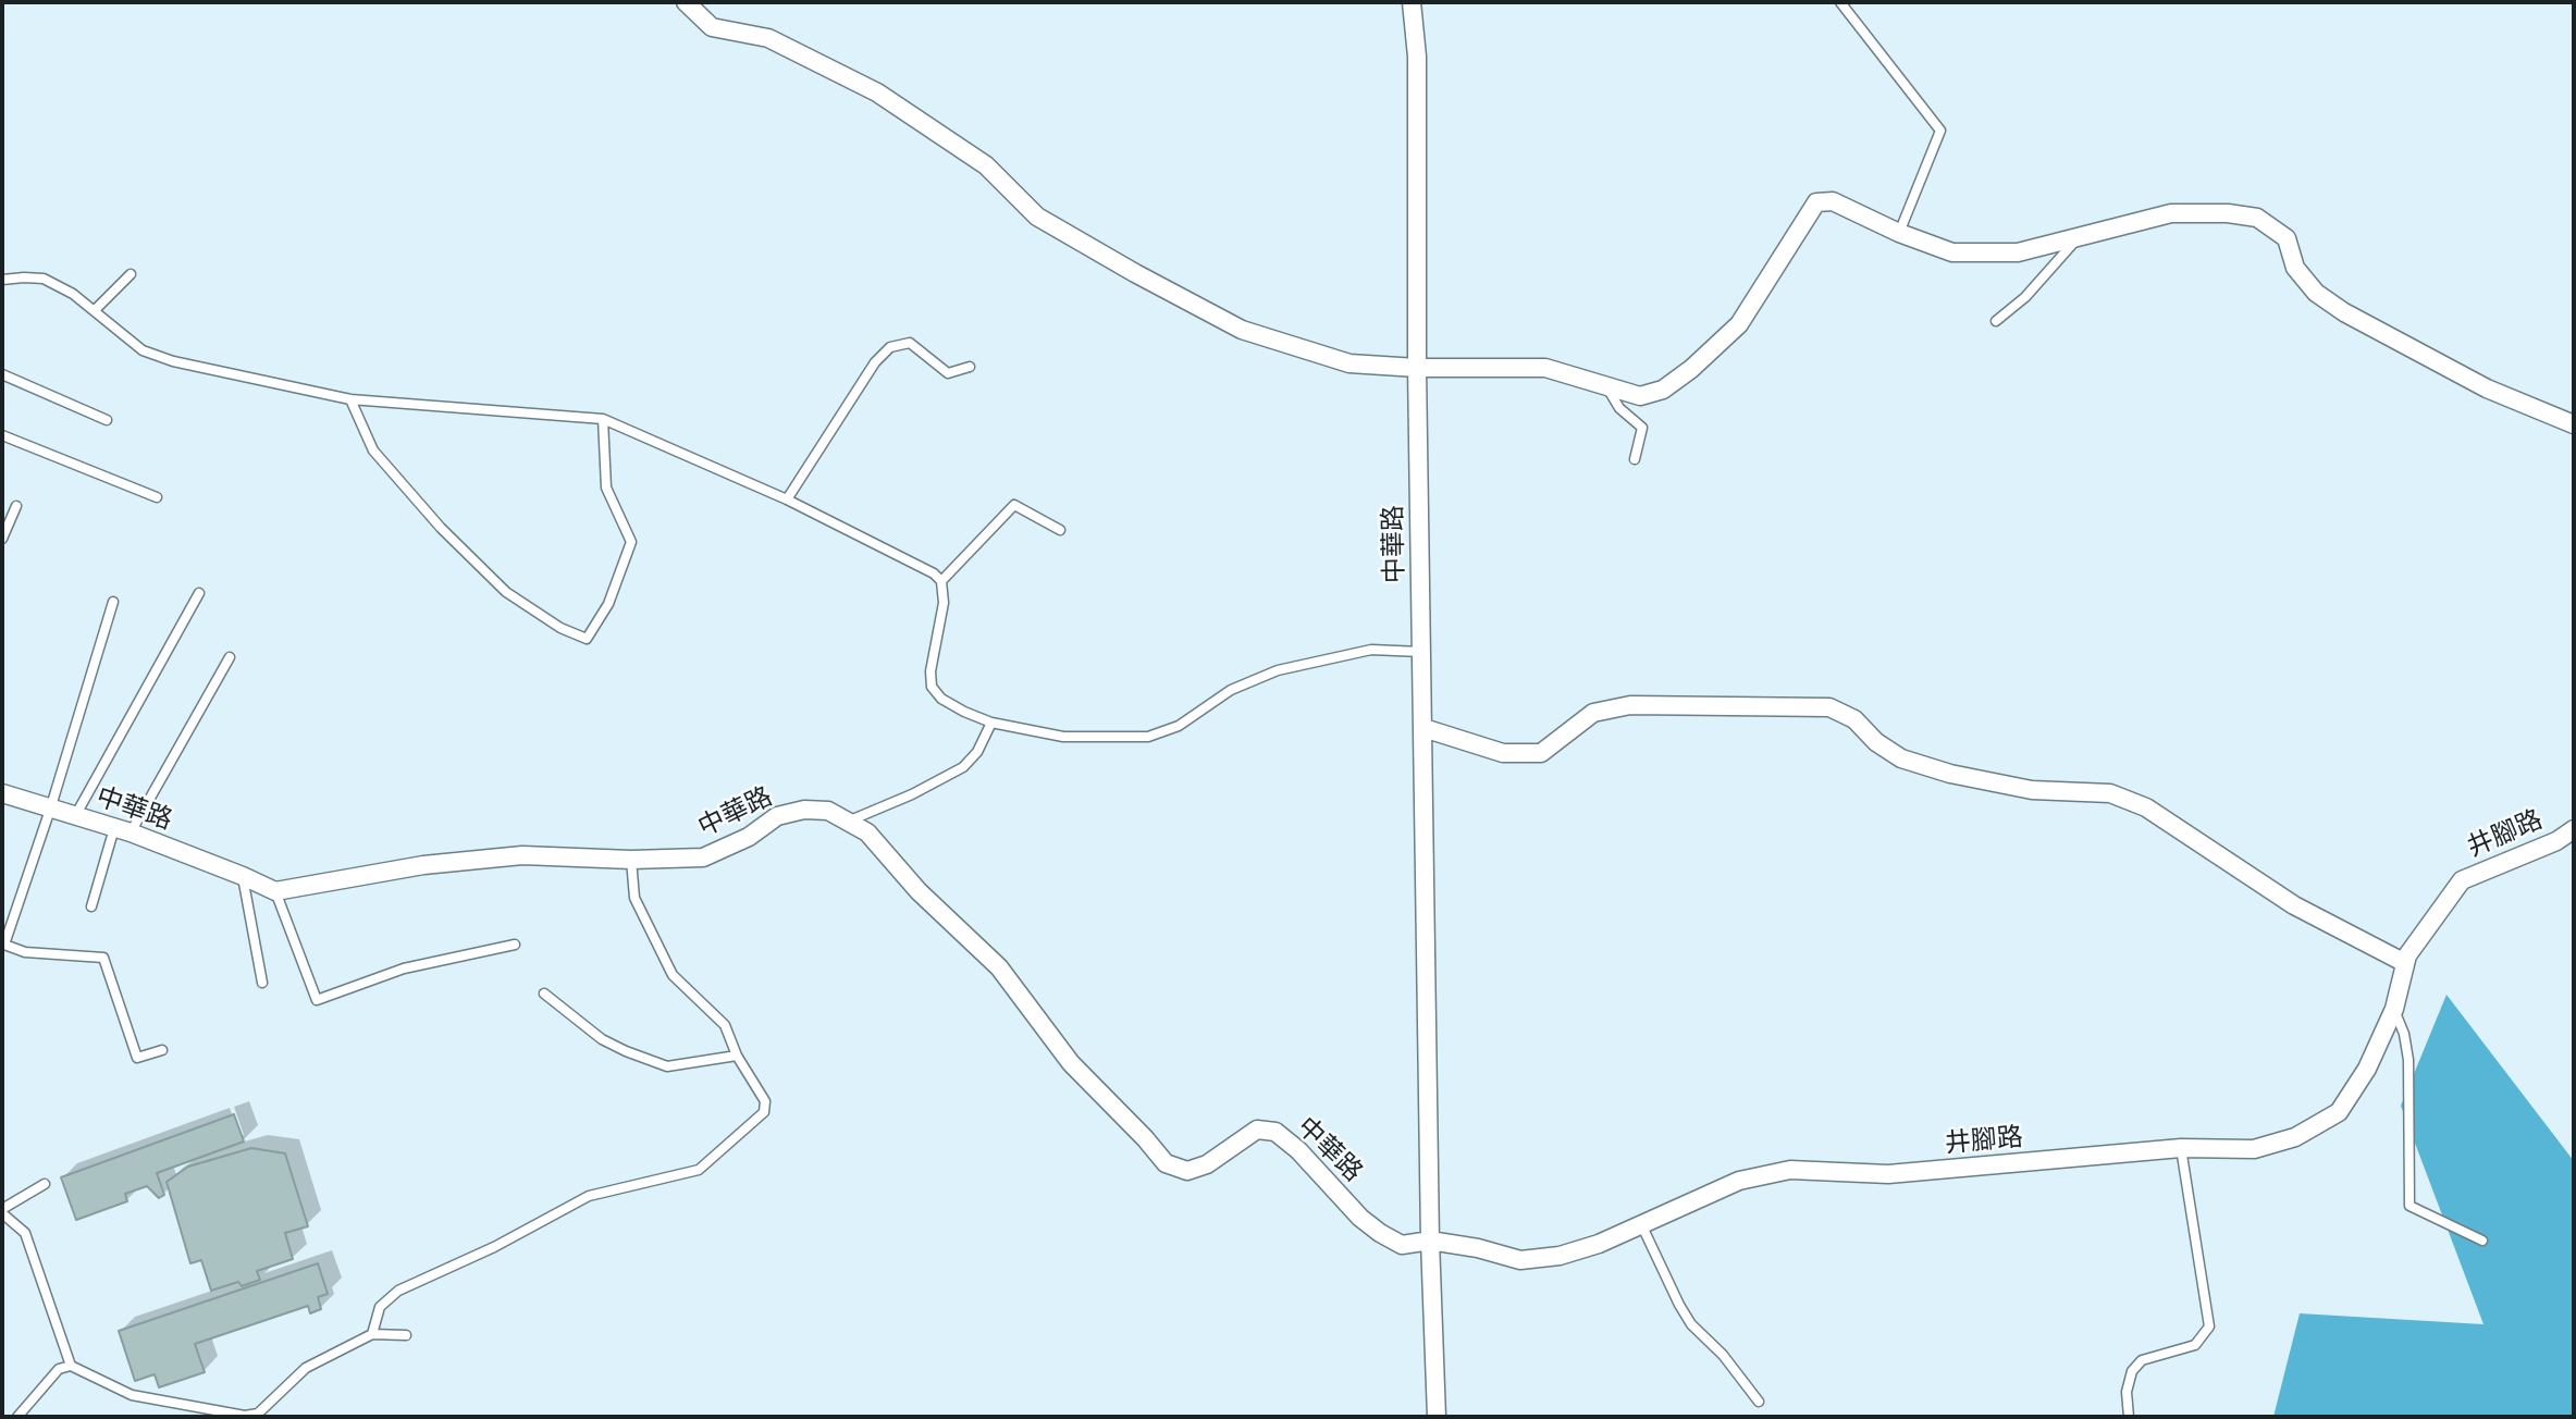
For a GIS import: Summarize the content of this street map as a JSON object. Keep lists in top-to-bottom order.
{
  "streets": {
    "street": ["中華路", "井腳路"]
  },
  "crossings": [
    ["中華路", "井腳路"]
  ]
}
